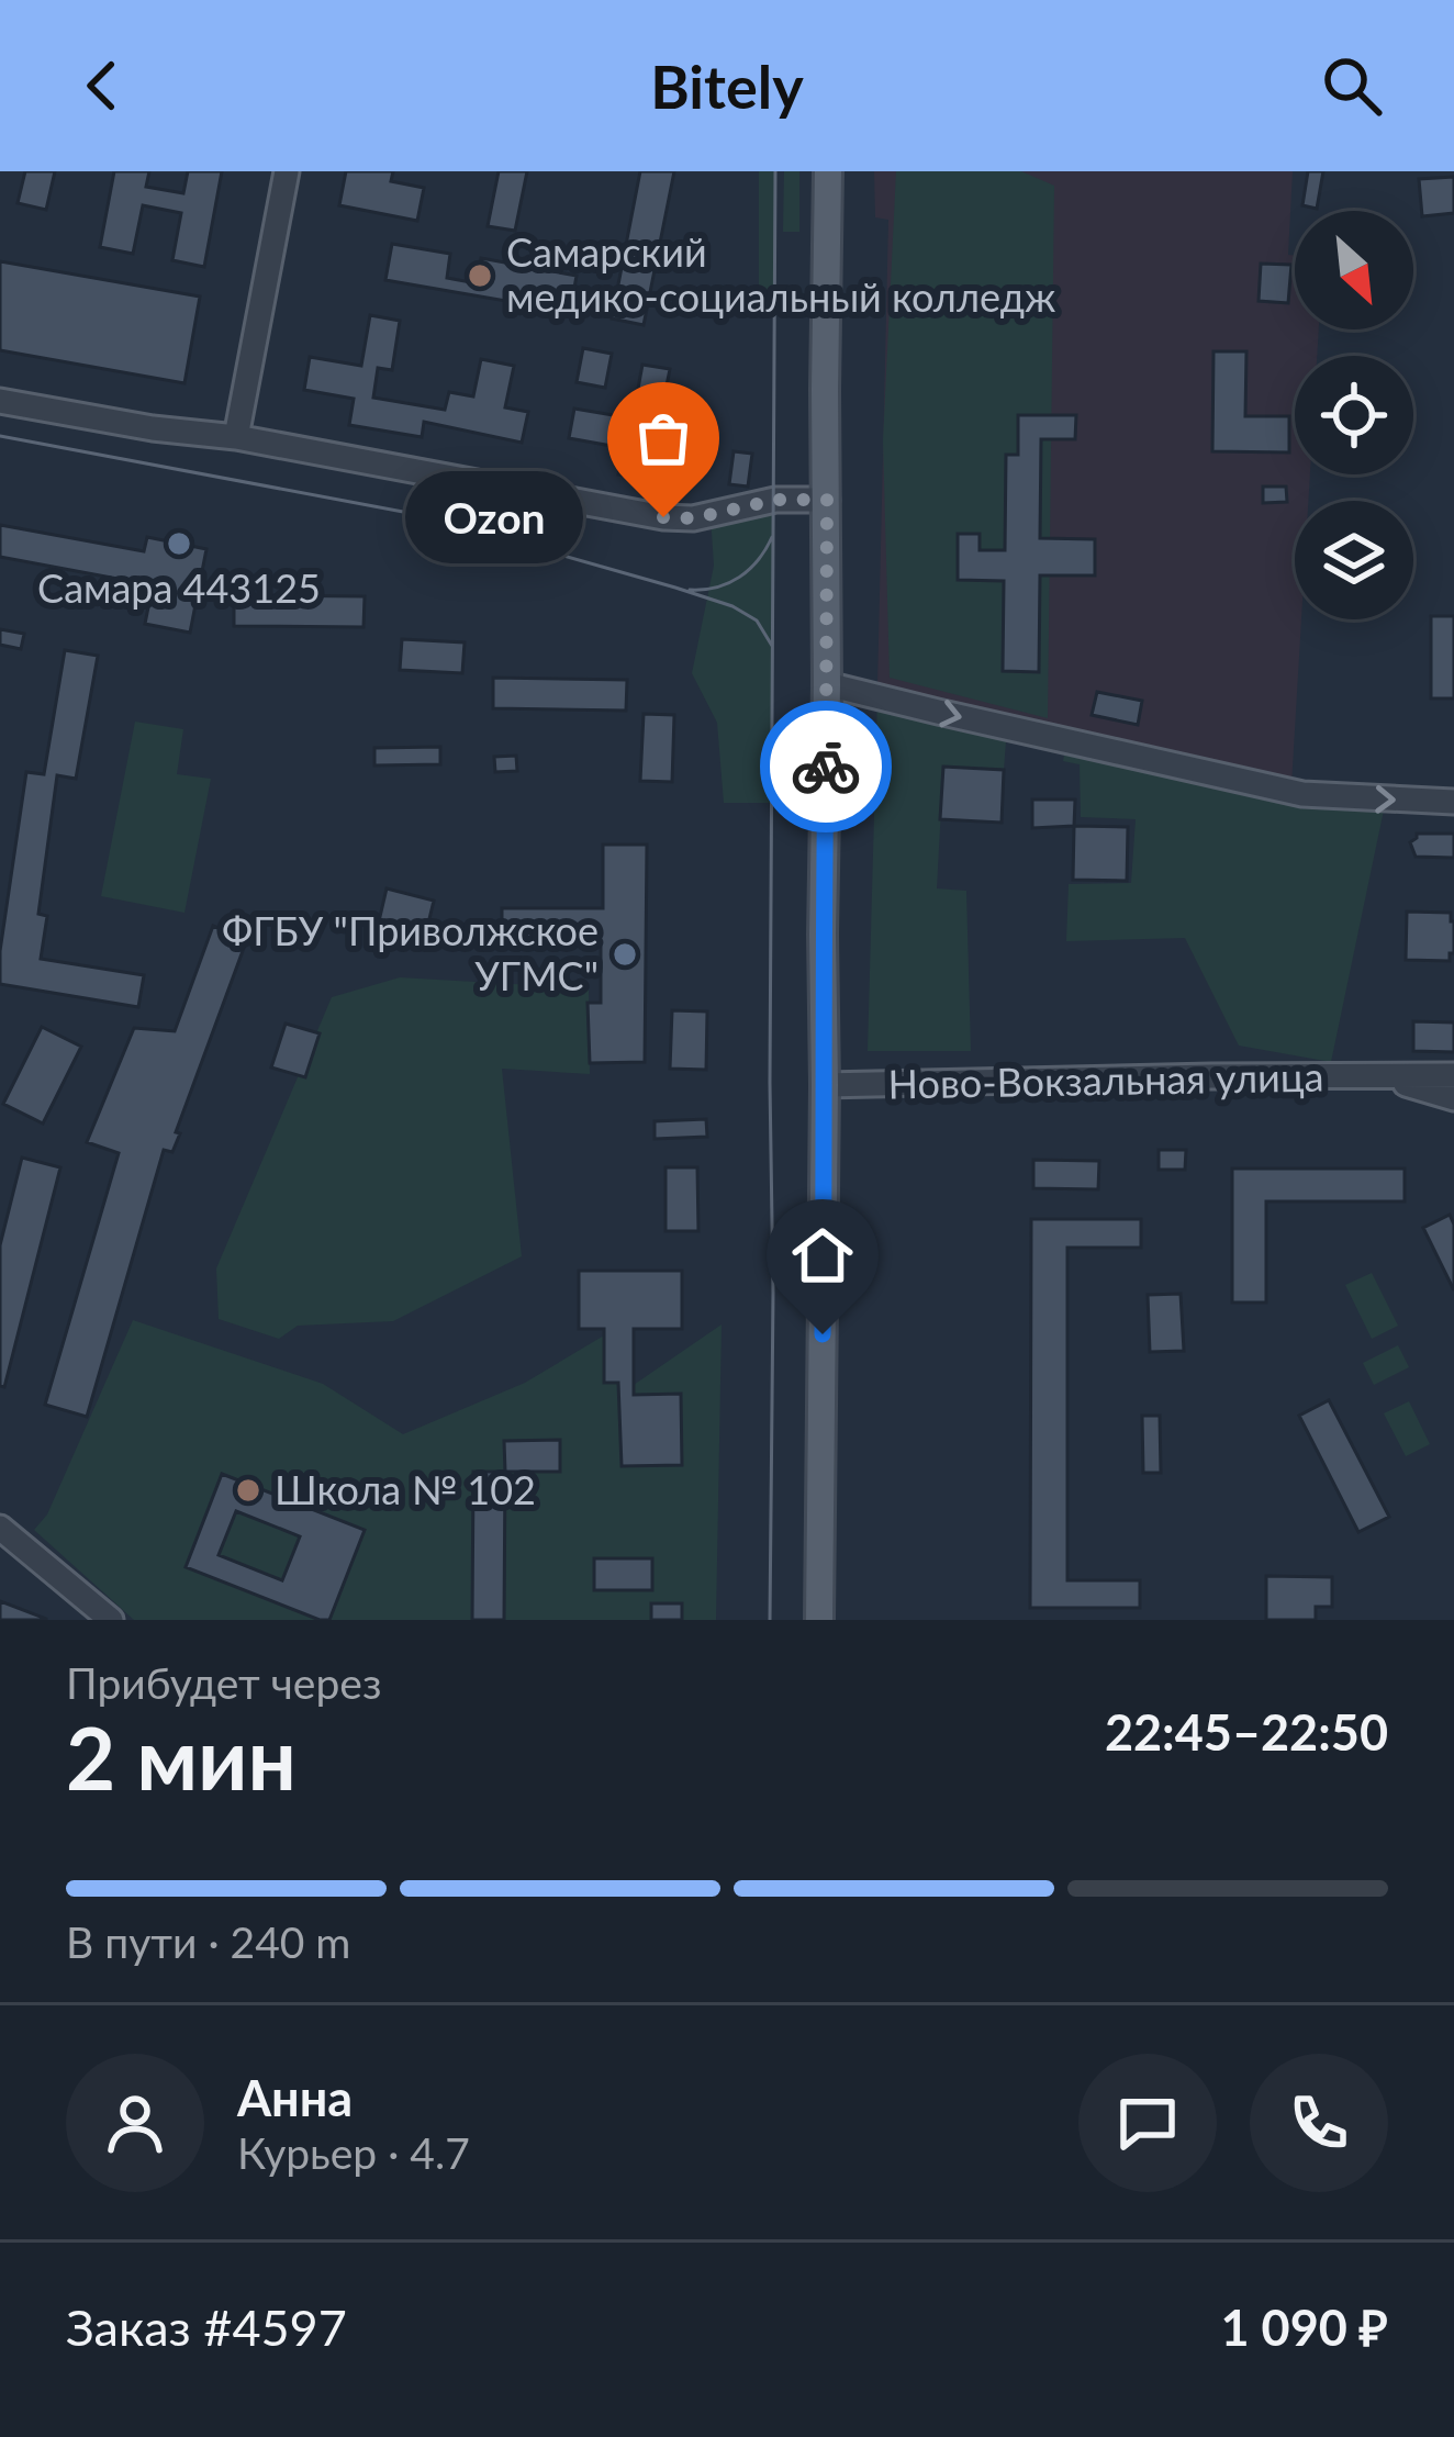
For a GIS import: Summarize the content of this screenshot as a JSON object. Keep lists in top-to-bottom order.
{
  "streets": {
    "street": ["Ново-Вокзальная улица"]
  },
  "places": [
    "Самарский медико-социальный колледж",
    "Ozon",
    "Самара 443125",
    "ФГБУ \"Приволжское УГМС\"",
    "Школа № 102"
  ],
  "north": "bottom right",
  "page": {
    "header": "Bitely",
    "bubble": "Ozon",
    "heading": ["2 мин", "Прибудет через", "22:45–22:50"],
    "panel": [
      "Анна",
      "Курьер · 4.7",
      "Заказ #4597",
      "1 090 ₽"
    ],
    "bar": "В пути · 240 m"
  }
}
